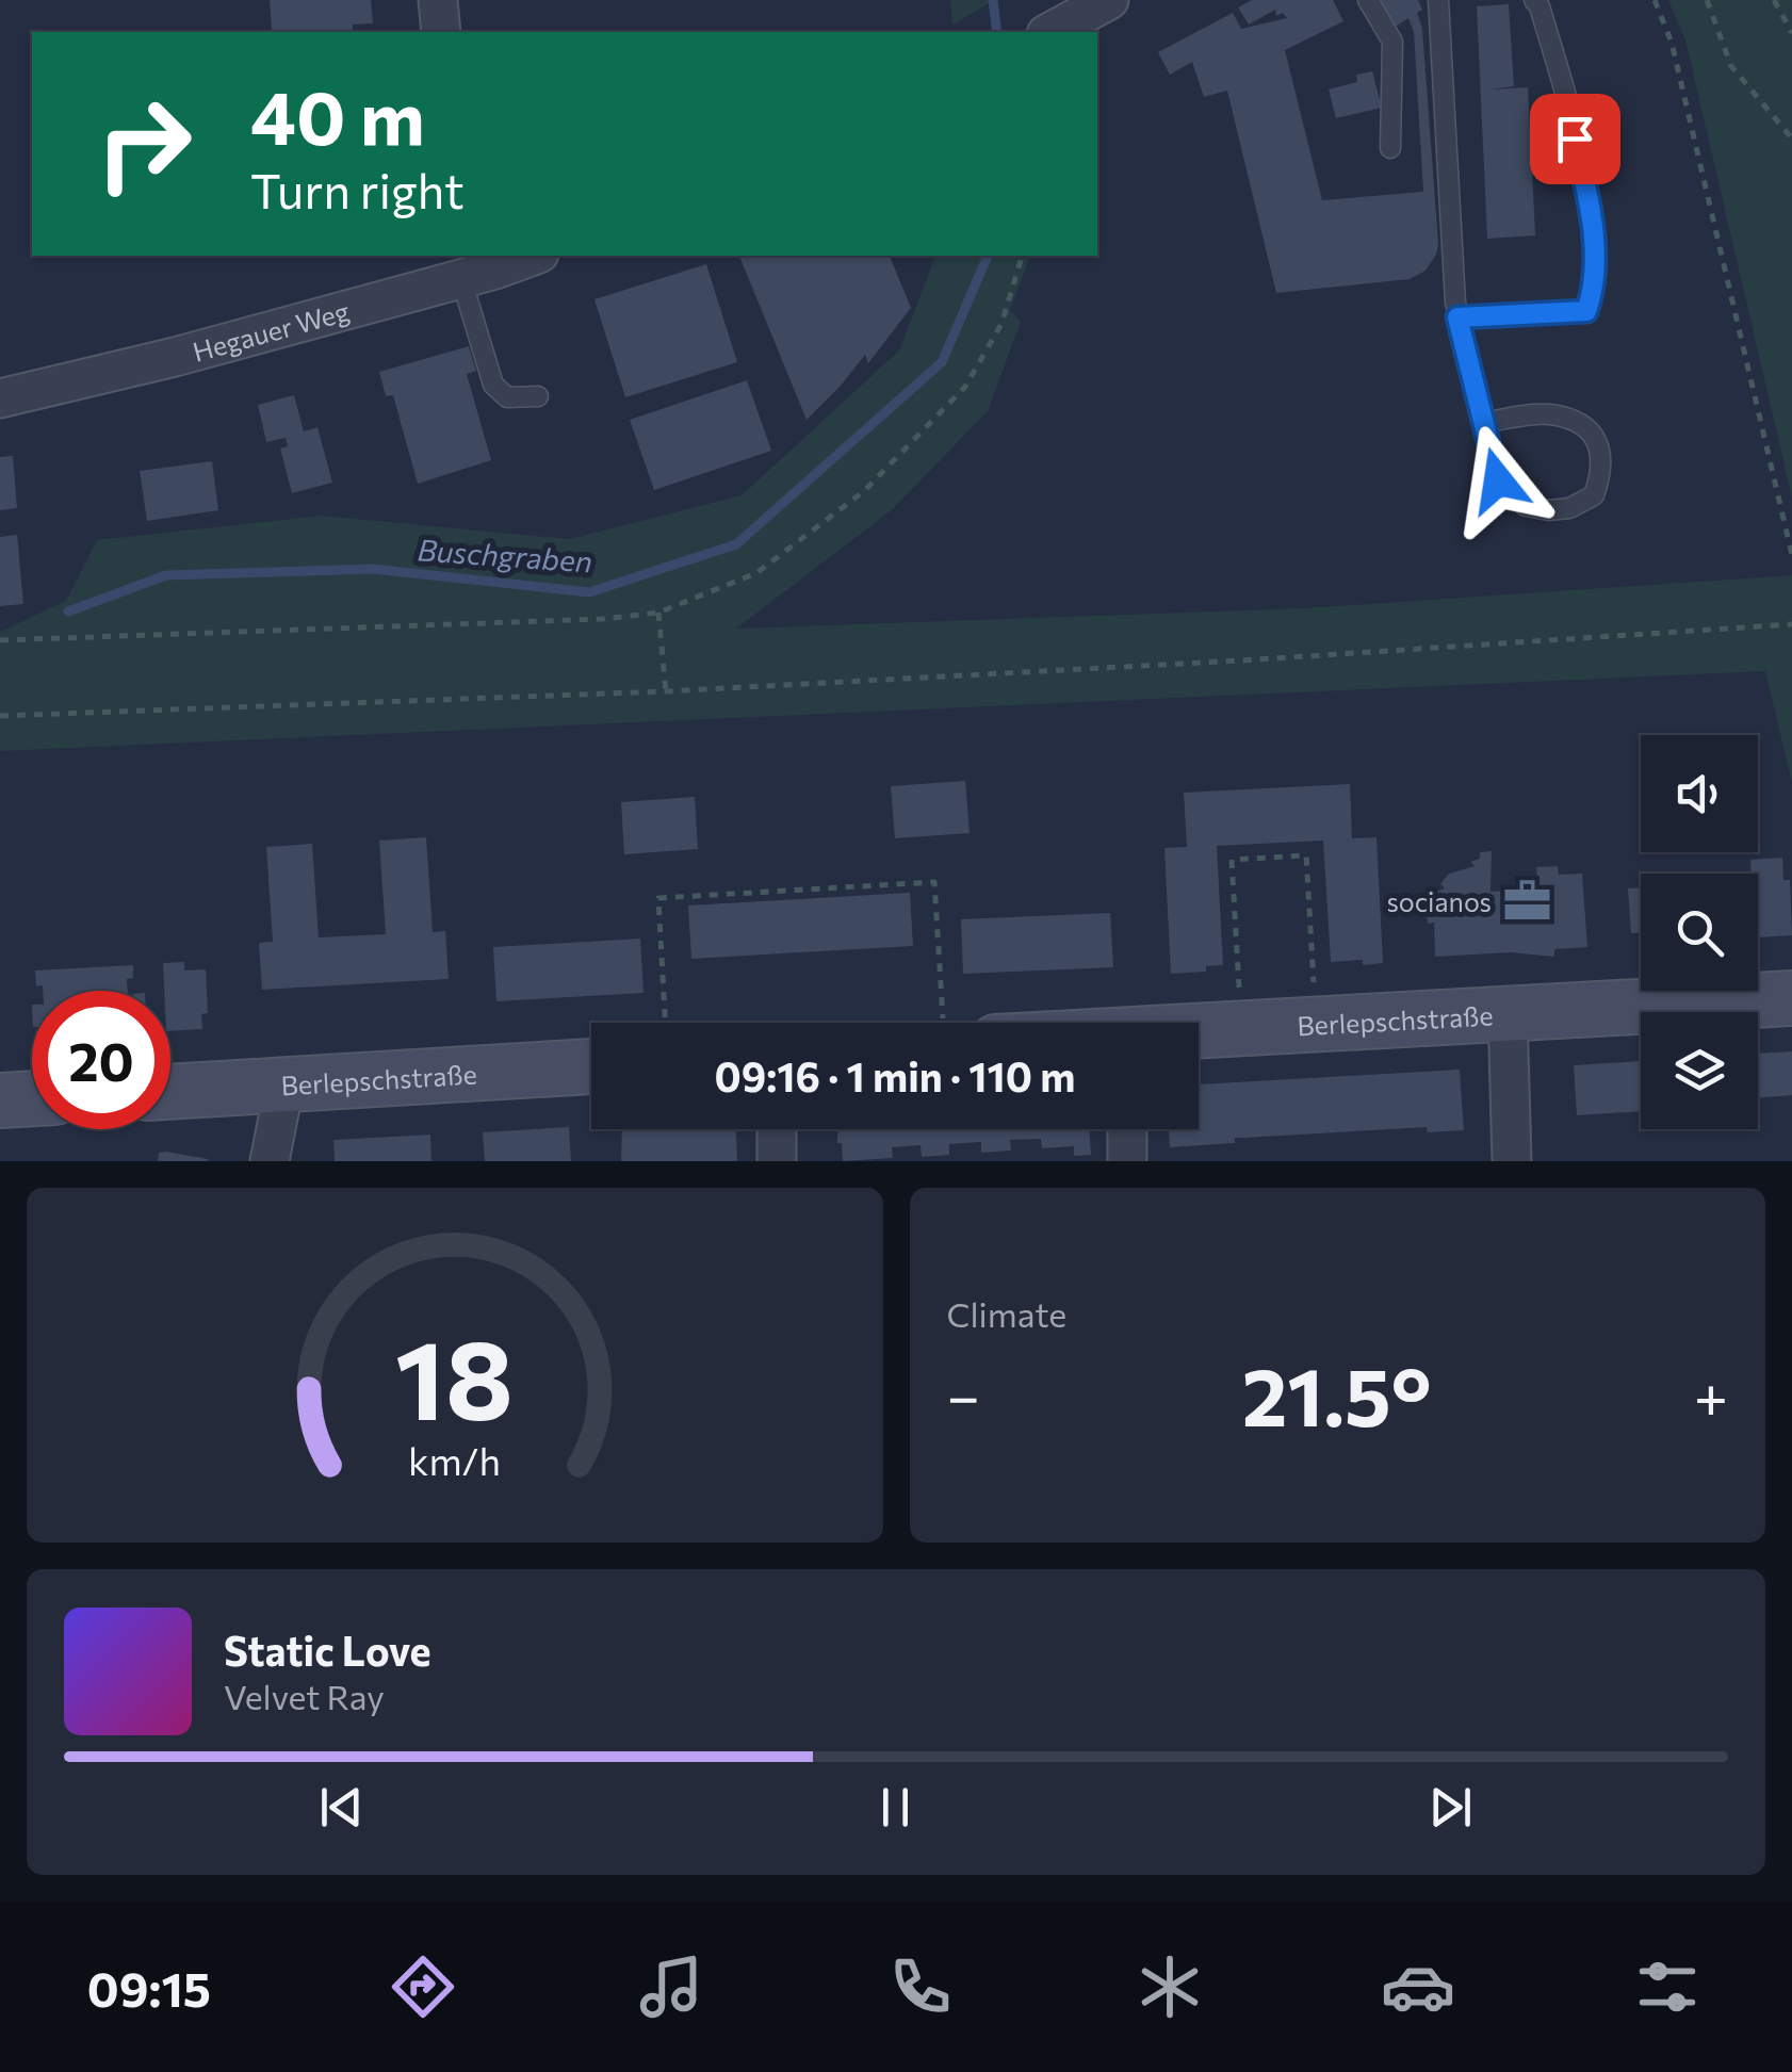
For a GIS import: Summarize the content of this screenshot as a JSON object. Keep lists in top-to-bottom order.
{
  "streets": {
    "street": ["Hegauer Weg", "Berlepschstraße"]
  },
  "water": ["Buschgraben"],
  "places": {
    "office": ["socianos"]
  },
  "page": {
    "turn": ["40 m", "Turn right"],
    "limit": "20",
    "trip": "09:16 · 1 min · 110 m",
    "tile": "Climate",
    "heat": ["−", "21.5°", "+"],
    "song": ["Static Love", "Velvet Ray"],
    "tabs": "09:15",
    "gauge": ["18", "km/h"]
  }
}
